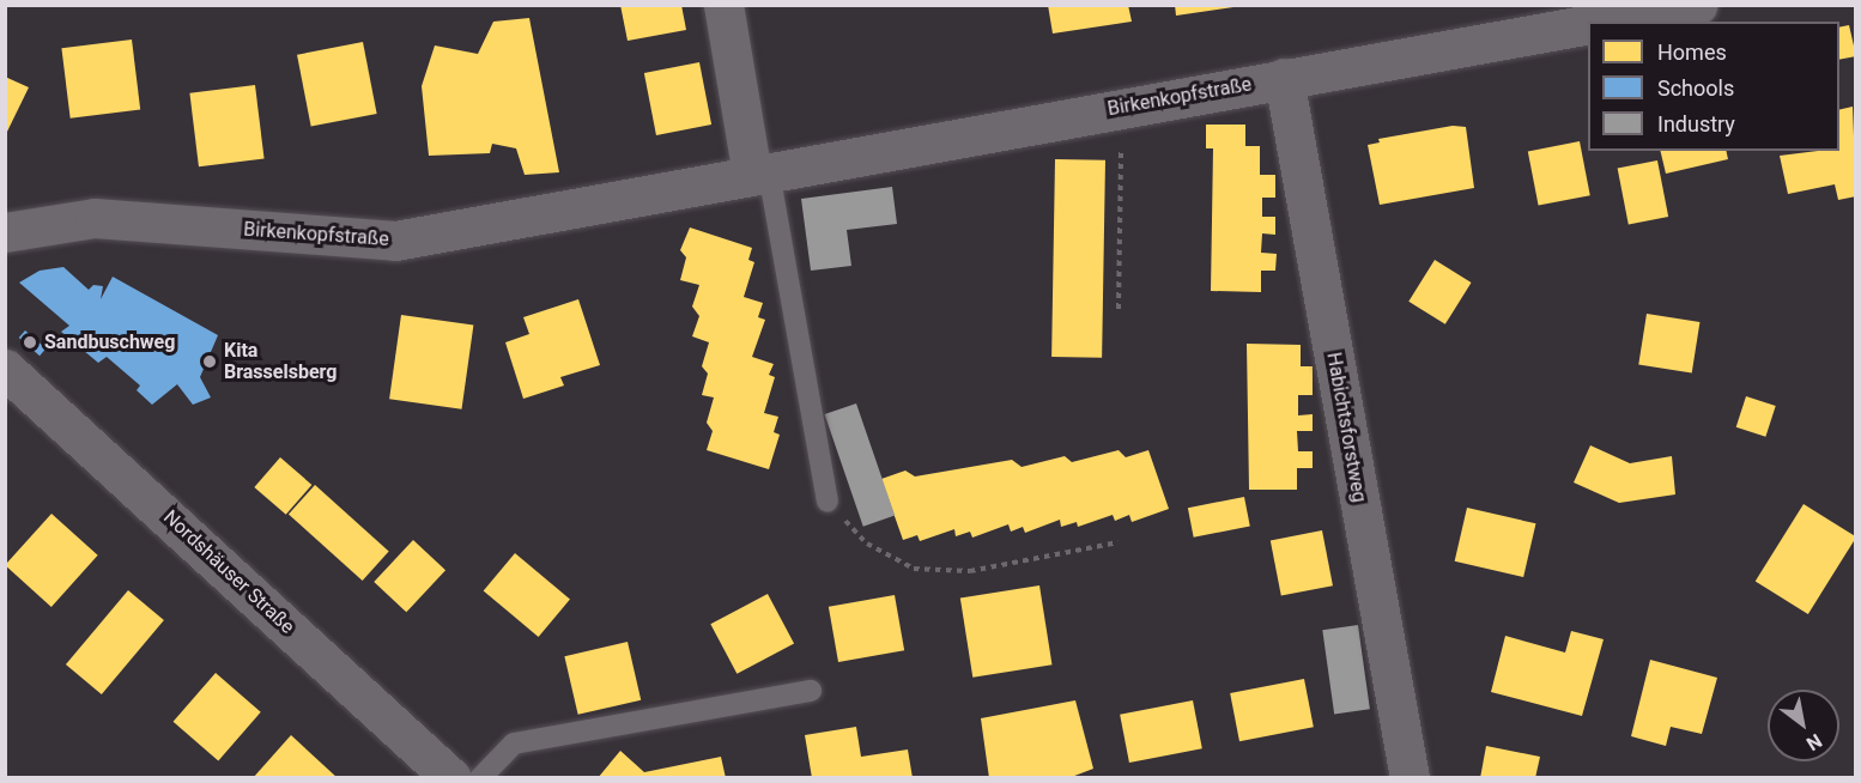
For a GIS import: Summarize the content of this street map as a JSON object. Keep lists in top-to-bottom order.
{
  "streets": {
    "street": ["Birkenkopfstraße", "Habichtsforstweg", "Nordshäuser Straße"]
  },
  "crossings": [
    ["Birkenkopfstraße", "Habichtsforstweg"]
  ],
  "places": ["Sandbuschweg", "Kita Brasselsberg"],
  "legend": ["Homes", "Schools", "Industry"],
  "north": "bottom right"
}
